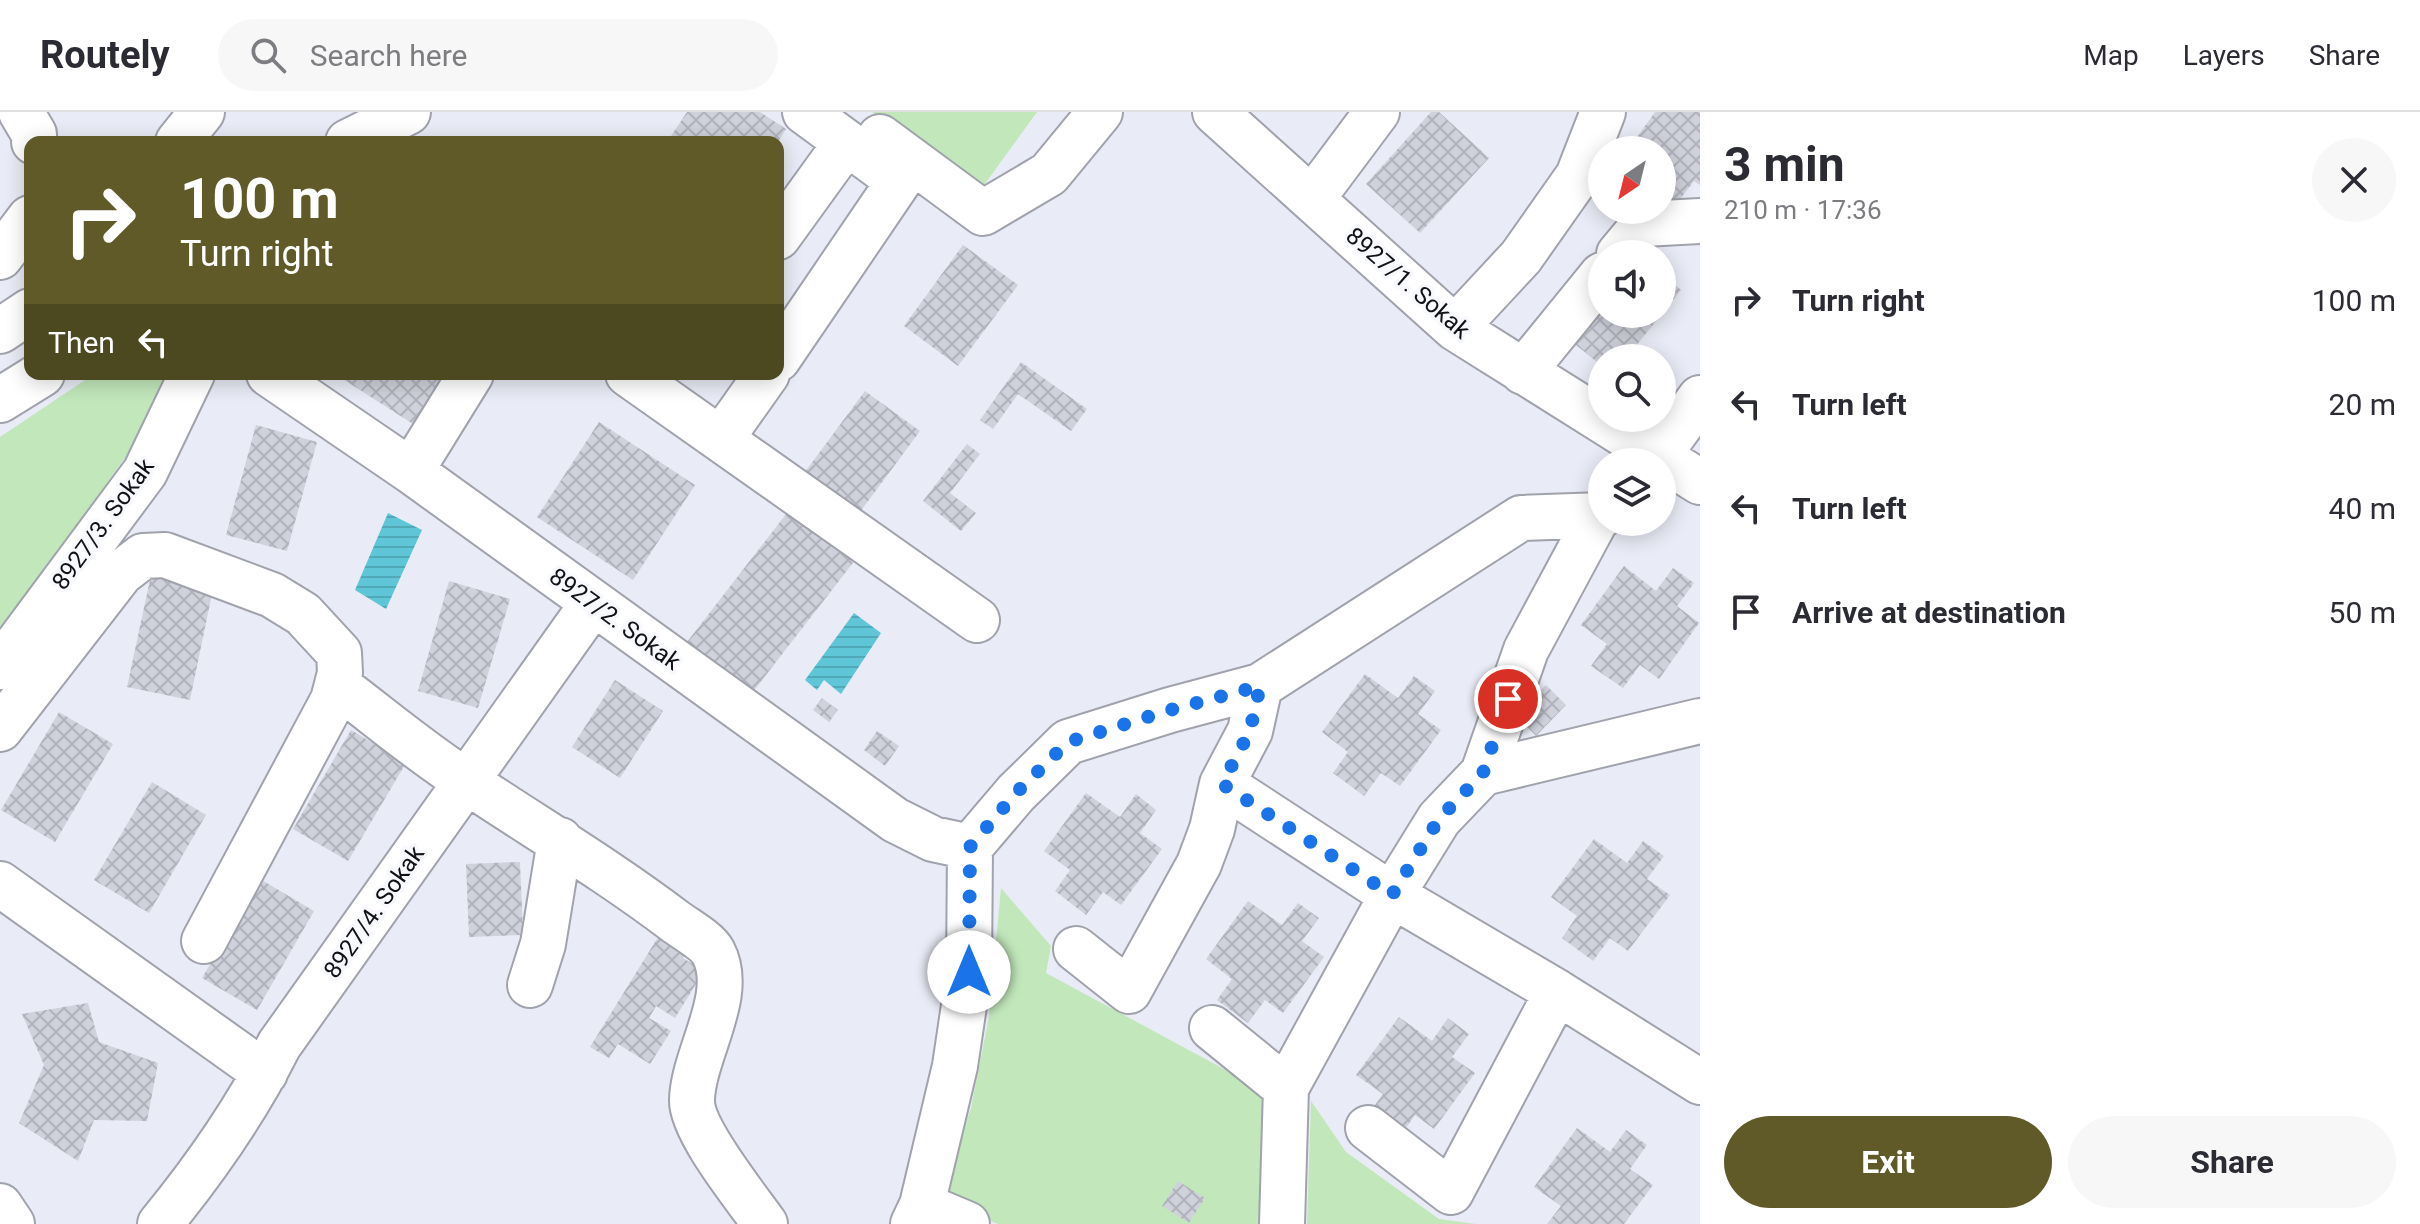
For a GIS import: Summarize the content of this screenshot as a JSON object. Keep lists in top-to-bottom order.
{
  "streets": {
    "street": [
      "8927/1. Sokak",
      "8927/3. Sokak",
      "8927/2. Sokak",
      "8927/4. Sokak"
    ]
  },
  "crossings": [
    ["8927/2. Sokak", "8927/4. Sokak"]
  ],
  "north": "bottom left",
  "page": {
    "header": "Routely",
    "search": "Search here",
    "nav": ["Map", "Layers", "Share"],
    "heading": ["3 min", "210 m · 17:36"],
    "turn": ["100 m", "Turn right"],
    "list": [
      {
        "name": "Turn right",
        "value": "100 m"
      },
      {
        "name": "Turn left",
        "value": "20 m"
      },
      {
        "name": "Turn left",
        "value": "40 m"
      },
      {
        "name": "Arrive at destination",
        "value": "50 m"
      }
    ],
    "then": "Then",
    "buttons": ["Exit", "Share"]
  }
}
